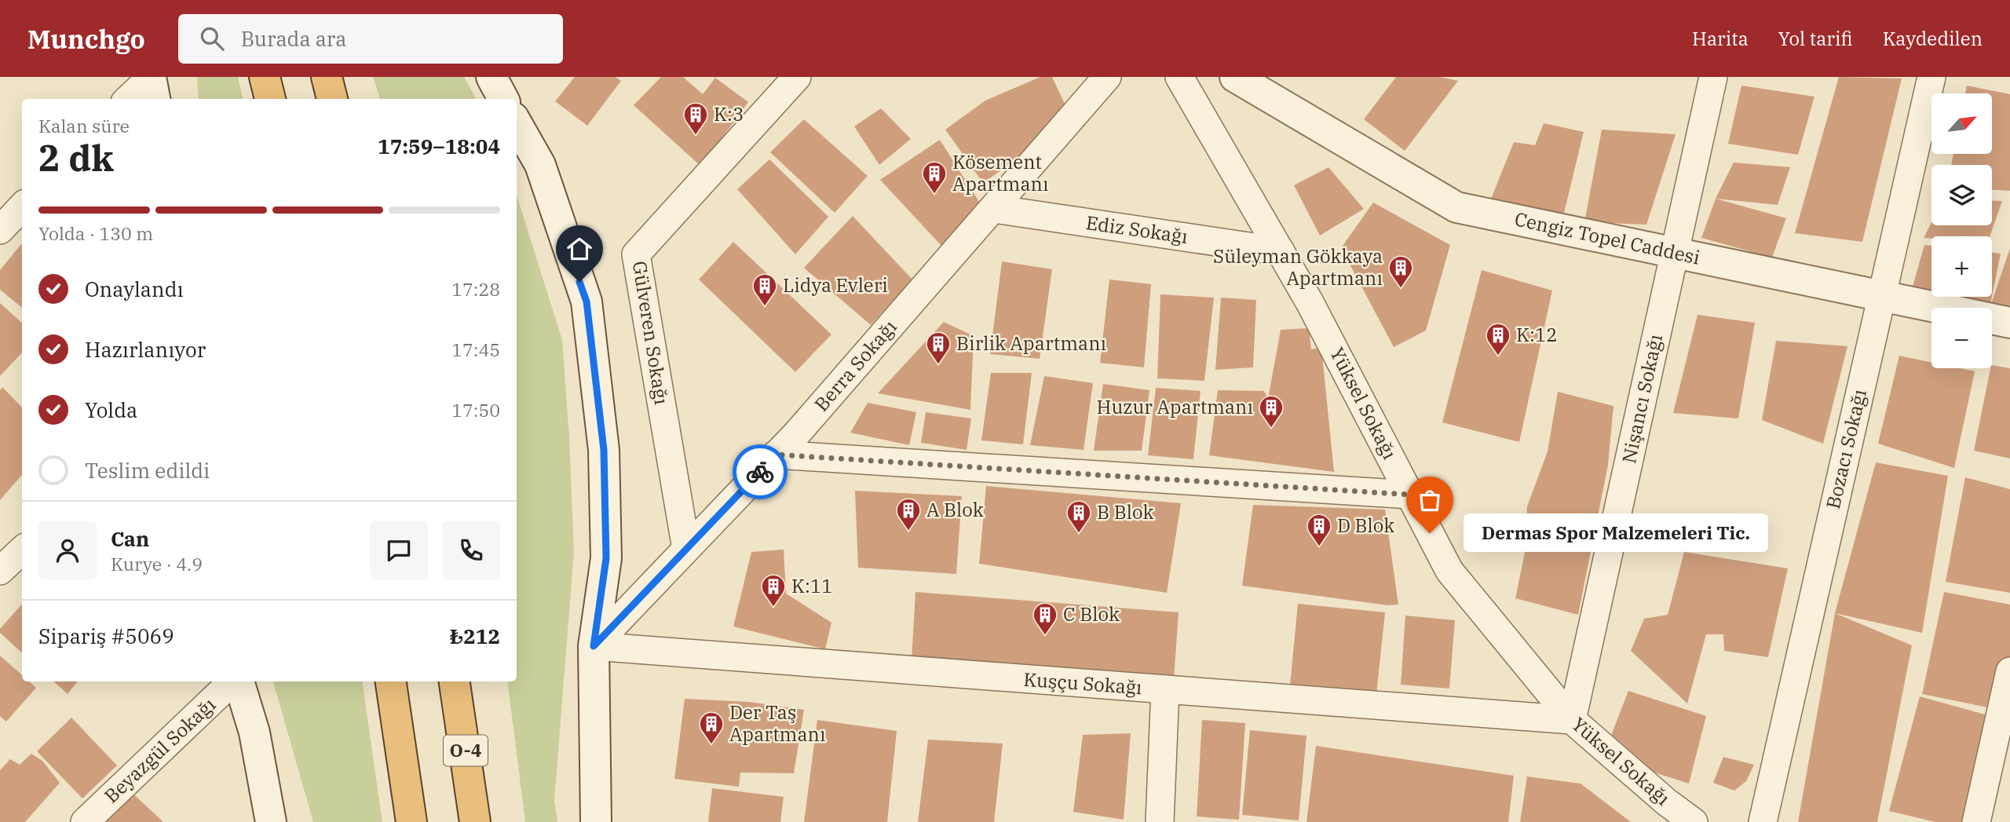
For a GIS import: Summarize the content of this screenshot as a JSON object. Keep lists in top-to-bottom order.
{
  "streets": {
    "highway": ["O-4"],
    "main road": ["Cengiz Topel Caddesi"],
    "street": [
      "Ediz Sokağı",
      "Gülveren Sokağı",
      "Berra Sokağı",
      "Nişancı Sokağı",
      "Yüksel Sokağı",
      "Bozacı Sokağı",
      "Kuşçu Sokağı",
      "Beyazgül Sokağı"
    ]
  },
  "crossings": [
    ["Ediz Sokağı", "Berra Sokağı"],
    ["Ediz Sokağı", "Yüksel Sokağı"],
    ["Cengiz Topel Caddesi", "Nişancı Sokağı"],
    ["Cengiz Topel Caddesi", "Bozacı Sokağı"],
    ["Gülveren Sokağı", "Berra Sokağı"],
    ["Berra Sokağı", "Kuşçu Sokağı"],
    ["Nişancı Sokağı", "Yüksel Sokağı"],
    ["Nişancı Sokağı", "Kuşçu Sokağı"],
    ["Yüksel Sokağı", "Kuşçu Sokağı"]
  ],
  "places": {
    "building": [
      "K:3",
      "Kösement Apartmanı",
      "Süleyman Gökkaya Apartmanı",
      "Lidya Evleri",
      "K:12",
      "Birlik Apartmanı",
      "Huzur Apartmanı",
      "A Blok",
      "B Blok",
      "D Blok",
      "K:11",
      "C Blok",
      "Der Taş Apartmanı"
    ],
    "other": ["Dermas Spor Malzemeleri Tic."]
  },
  "north": "top right",
  "page": {
    "header": "Munchgo",
    "search": "Burada ara",
    "nav": ["Harita", "Yol tarifi", "Kaydedilen"],
    "map_buttons": ["+", "−"],
    "heading": ["2 dk", "Kalan süre", "17:59–18:04"],
    "panel": [
      "Can",
      "Kurye · 4.9",
      "Sipariş #5069",
      "₺212"
    ],
    "bar": "Yolda · 130 m",
    "list": [
      ["Onaylandı", "17:28"],
      ["Hazırlanıyor", "17:45"],
      ["Yolda", "17:50"],
      "Teslim edildi"
    ],
    "bubble": "Dermas Spor Malzemeleri Tic."
  }
}
